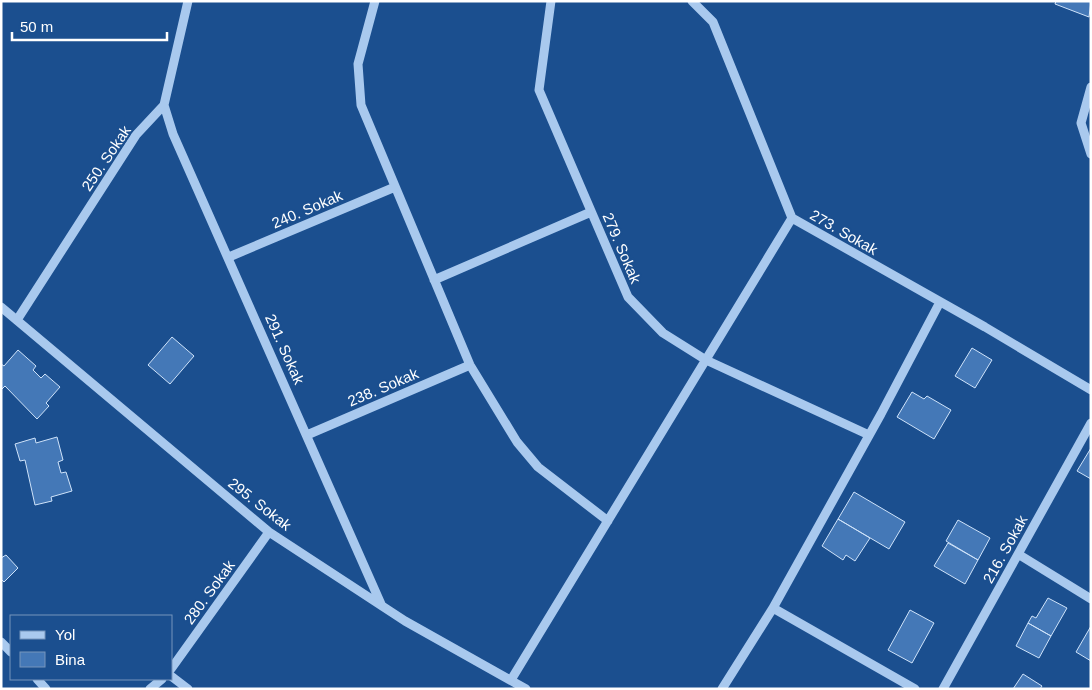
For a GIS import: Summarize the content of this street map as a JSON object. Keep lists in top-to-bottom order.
{
  "streets": {
    "street": [
      "250. Sokak",
      "240. Sokak",
      "273. Sokak",
      "279. Sokak",
      "291. Sokak",
      "238. Sokak",
      "295. Sokak",
      "216. Sokak",
      "280. Sokak"
    ]
  },
  "crossings": [
    ["250. Sokak", "291. Sokak"],
    ["250. Sokak", "295. Sokak"],
    ["240. Sokak", "291. Sokak"],
    ["291. Sokak", "238. Sokak"],
    ["291. Sokak", "295. Sokak"],
    ["295. Sokak", "280. Sokak"]
  ],
  "legend": ["Yol", "Bina"],
  "scale_bar": "50 m"
}
